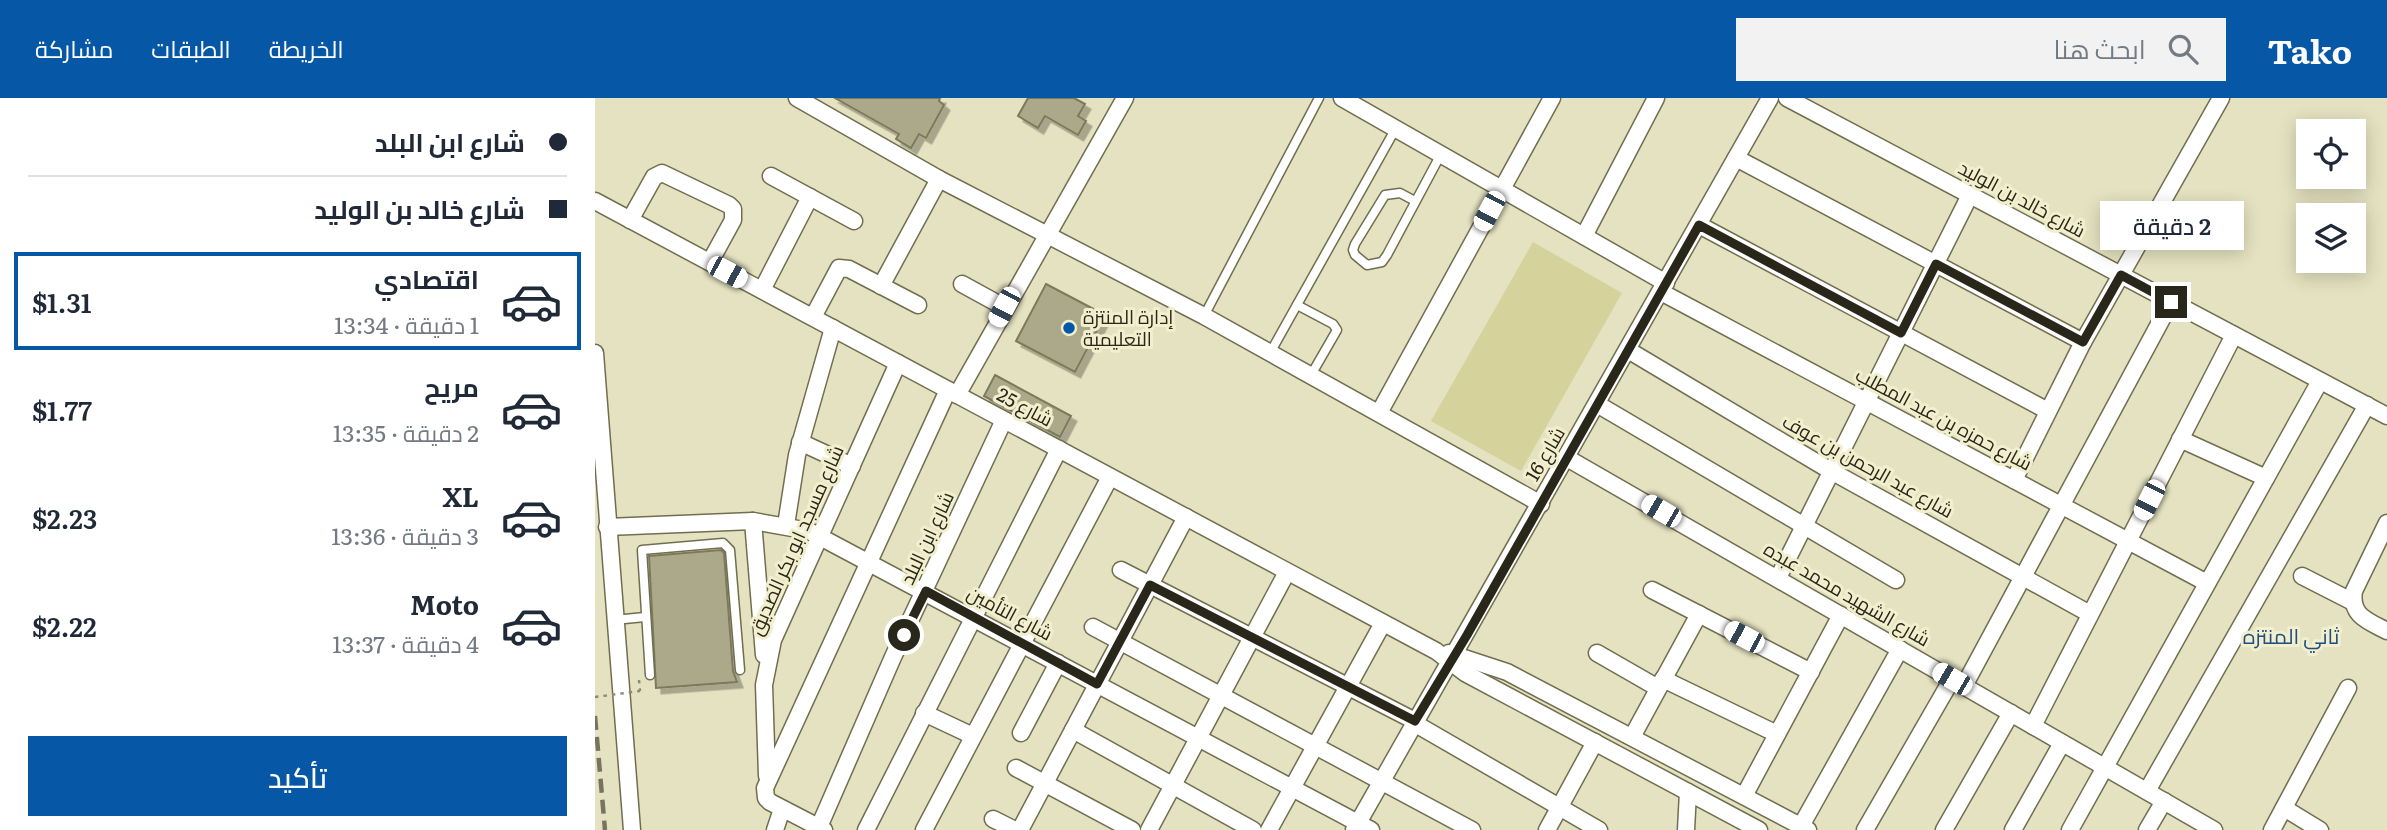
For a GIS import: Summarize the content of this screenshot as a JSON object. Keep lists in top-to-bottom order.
{
  "streets": {
    "street": [
      "شارع خالد بن الوليد",
      "شارع 25",
      "شارع حمزه بن عبد المطلب",
      "شارع 16",
      "شارع عبد الرحمن بن عوف",
      "شارع ابن البلد",
      "شارع مسجد ابو بكر الصديق",
      "شارع الشهيد محمد عبده",
      "شارع التأمين"
    ]
  },
  "crossings": [
    ["شارع 25", "شارع 16"],
    ["شارع 25", "شارع ابن البلد"],
    ["شارع 25", "شارع مسجد ابو بكر الصديق"],
    ["شارع حمزه بن عبد المطلب", "شارع 16"],
    ["شارع 16", "شارع عبد الرحمن بن عوف"],
    ["شارع 16", "شارع الشهيد محمد عبده"],
    ["شارع 16", "شارع التأمين"],
    ["شارع ابن البلد", "شارع التأمين"],
    ["شارع مسجد ابو بكر الصديق", "شارع التأمين"]
  ],
  "districts": ["ثاني المنتزه"],
  "places": ["إدارة المنتزة التعليمية"],
  "page": {
    "header": "Tako",
    "search": "ابحث هنا",
    "nav": ["الخريطة", "الطبقات", "مشاركة"],
    "banner": ["شارع ابن البلد", "شارع خالد بن الوليد"],
    "bubble": "2 دقيقة",
    "list": [
      {
        "name": "اقتصادي",
        "note": "1 دقيقة · 13:34",
        "value": "$1.31"
      },
      {
        "name": "مريح",
        "note": "2 دقيقة · 13:35",
        "value": "$1.77"
      },
      {
        "name": "XL",
        "note": "3 دقيقة · 13:36",
        "value": "$2.23"
      },
      {
        "name": "Moto",
        "note": "4 دقيقة · 13:37",
        "value": "$2.22"
      }
    ],
    "buttons": "تأكيد"
  }
}
